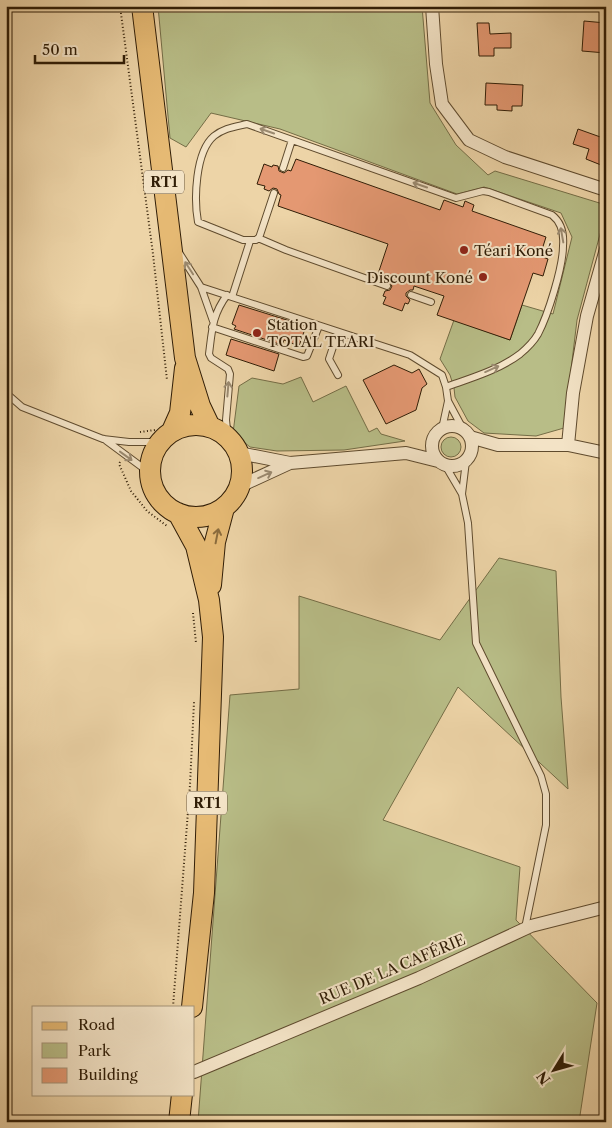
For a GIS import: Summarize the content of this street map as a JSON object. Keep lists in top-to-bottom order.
{
  "streets": {
    "main road": ["RT1"],
    "street": ["RUE DE LA CAFÉRIE"]
  },
  "places": ["Téari Koné", "Discount Koné", "Station TOTAL TEARI"],
  "legend": ["Road", "Park", "Building"],
  "scale_bar": "50 m",
  "north": "bottom left"
}
